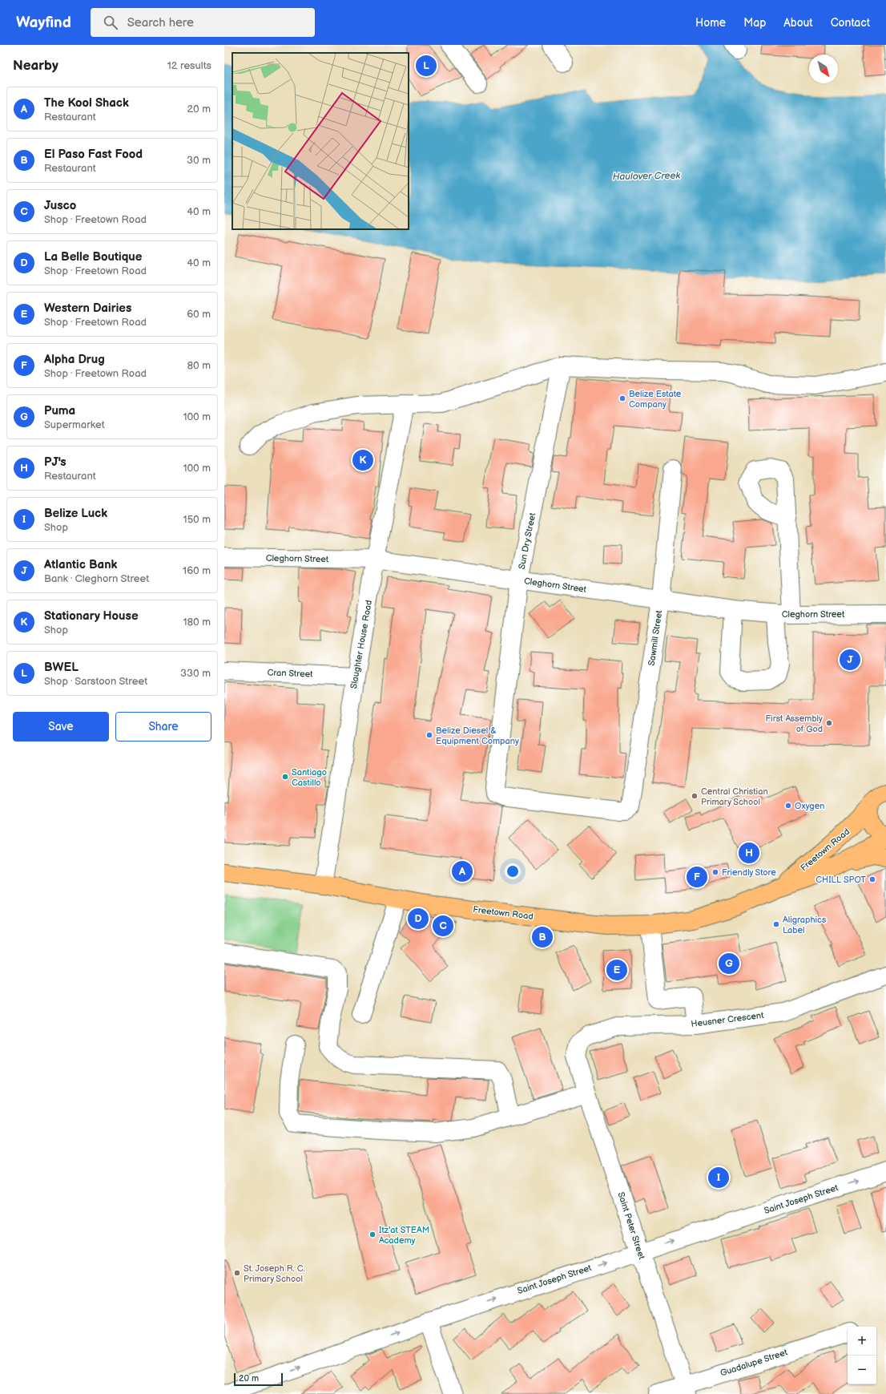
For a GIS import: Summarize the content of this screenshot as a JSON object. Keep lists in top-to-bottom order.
{
  "streets": {
    "main road": ["Freetown Road"],
    "street": [
      "Sun Dry Street",
      "Cleghorn Street",
      "Sawmill Street",
      "Slaughter House Road",
      "Cran Street",
      "Heusner Crescent",
      "Saint Joseph Street",
      "Saint Peter Street",
      "Guadalupe Street"
    ]
  },
  "crossings": [
    ["Sun Dry Street", "Cleghorn Street"],
    ["Sun Dry Street", "Sawmill Street"],
    ["Cleghorn Street", "Sawmill Street"],
    ["Cleghorn Street", "Slaughter House Road"],
    ["Slaughter House Road", "Cran Street"],
    ["Slaughter House Road", "Freetown Road"],
    ["Heusner Crescent", "Saint Peter Street"],
    ["Saint Joseph Street", "Saint Peter Street"],
    ["Saint Peter Street", "Guadalupe Street"]
  ],
  "one_way": ["Saint Joseph Street"],
  "water": ["Haulover Creek"],
  "places": [
    "Belize Estate Company",
    "First Assembly of God",
    "Belize Diesel & Equipment Company",
    "Santiago Castillo",
    "Central Christian Primary School",
    "Oxygen",
    "Friendly Store",
    "CHILL SPOT",
    "Aligraphics Label",
    "Itz'at STEAM Academy",
    "St. Joseph R. C. Primary School"
  ],
  "scale_bar": "20 m",
  "north": "bottom right",
  "page": {
    "header": "Wayfind",
    "search": "Search here",
    "nav": [
      "Home",
      "Map",
      "About",
      "Contact"
    ],
    "heading": ["Nearby", "12 results"],
    "pins": [
      "L",
      "K",
      "J",
      "H",
      "A",
      "F",
      "D",
      "C",
      "B",
      "G",
      "E",
      "I"
    ],
    "list": [
      {
        "mark": "A",
        "name": "The Kool Shack",
        "note": "Restaurant",
        "value": "20 m"
      },
      {
        "mark": "B",
        "name": "El Paso Fast Food",
        "note": "Restaurant",
        "value": "30 m"
      },
      {
        "mark": "C",
        "name": "Jusco",
        "note": "Shop · Freetown Road",
        "value": "40 m"
      },
      {
        "mark": "D",
        "name": "La Belle Boutique",
        "note": "Shop · Freetown Road",
        "value": "40 m"
      },
      {
        "mark": "E",
        "name": "Western Dairies",
        "note": "Shop · Freetown Road",
        "value": "60 m"
      },
      {
        "mark": "F",
        "name": "Alpha Drug",
        "note": "Shop · Freetown Road",
        "value": "80 m"
      },
      {
        "mark": "G",
        "name": "Puma",
        "note": "Supermarket",
        "value": "100 m"
      },
      {
        "mark": "H",
        "name": "PJ's",
        "note": "Restaurant",
        "value": "100 m"
      },
      {
        "mark": "I",
        "name": "Belize Luck",
        "note": "Shop",
        "value": "150 m"
      },
      {
        "mark": "J",
        "name": "Atlantic Bank",
        "note": "Bank · Cleghorn Street",
        "value": "160 m"
      },
      {
        "mark": "K",
        "name": "Stationary House",
        "note": "Shop",
        "value": "180 m"
      },
      {
        "mark": "L",
        "name": "BWEL",
        "note": "Shop · Sarstoon Street",
        "value": "330 m"
      }
    ],
    "buttons": ["Save", "Share"],
    "map_buttons": ["+", "−"],
    "scale": "20 m"
  }
}
